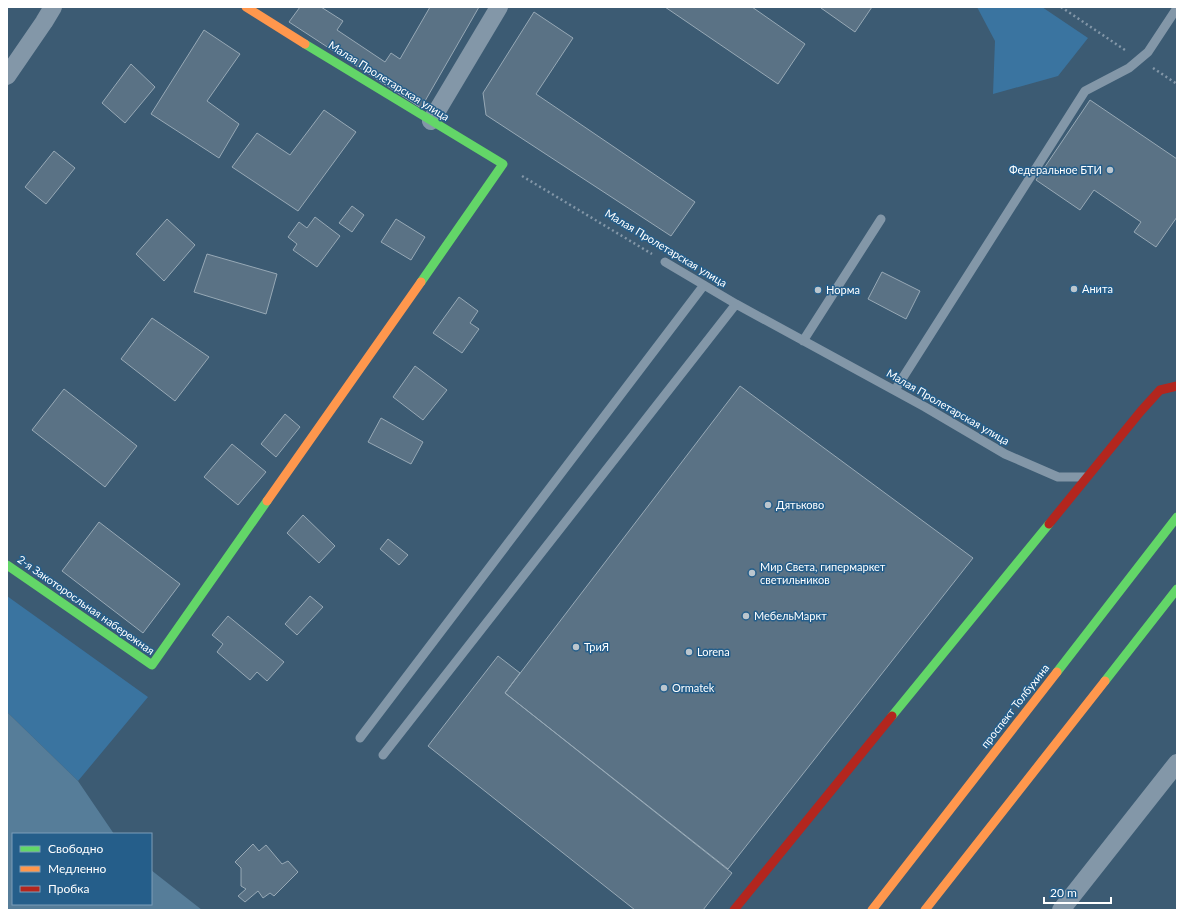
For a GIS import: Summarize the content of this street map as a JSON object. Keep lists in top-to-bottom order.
{
  "streets": {
    "street": ["Малая Пролетарская улица", "2-я Закоторосльная набережная", "проспект Толбухина"]
  },
  "crossings": [
    ["Малая Пролетарская улица", "2-я Закоторосльная набережная"]
  ],
  "places": [
    "Федеральное БТИ",
    "Анита",
    "Норма",
    "Дятьково",
    "Мир Света, гипермаркет светильников",
    "МебельМаркт",
    "ТриЯ",
    "Lorena",
    "Ormatek"
  ],
  "legend": ["Свободно", "Медленно", "Пробка"],
  "scale_bar": "20 m"
}
